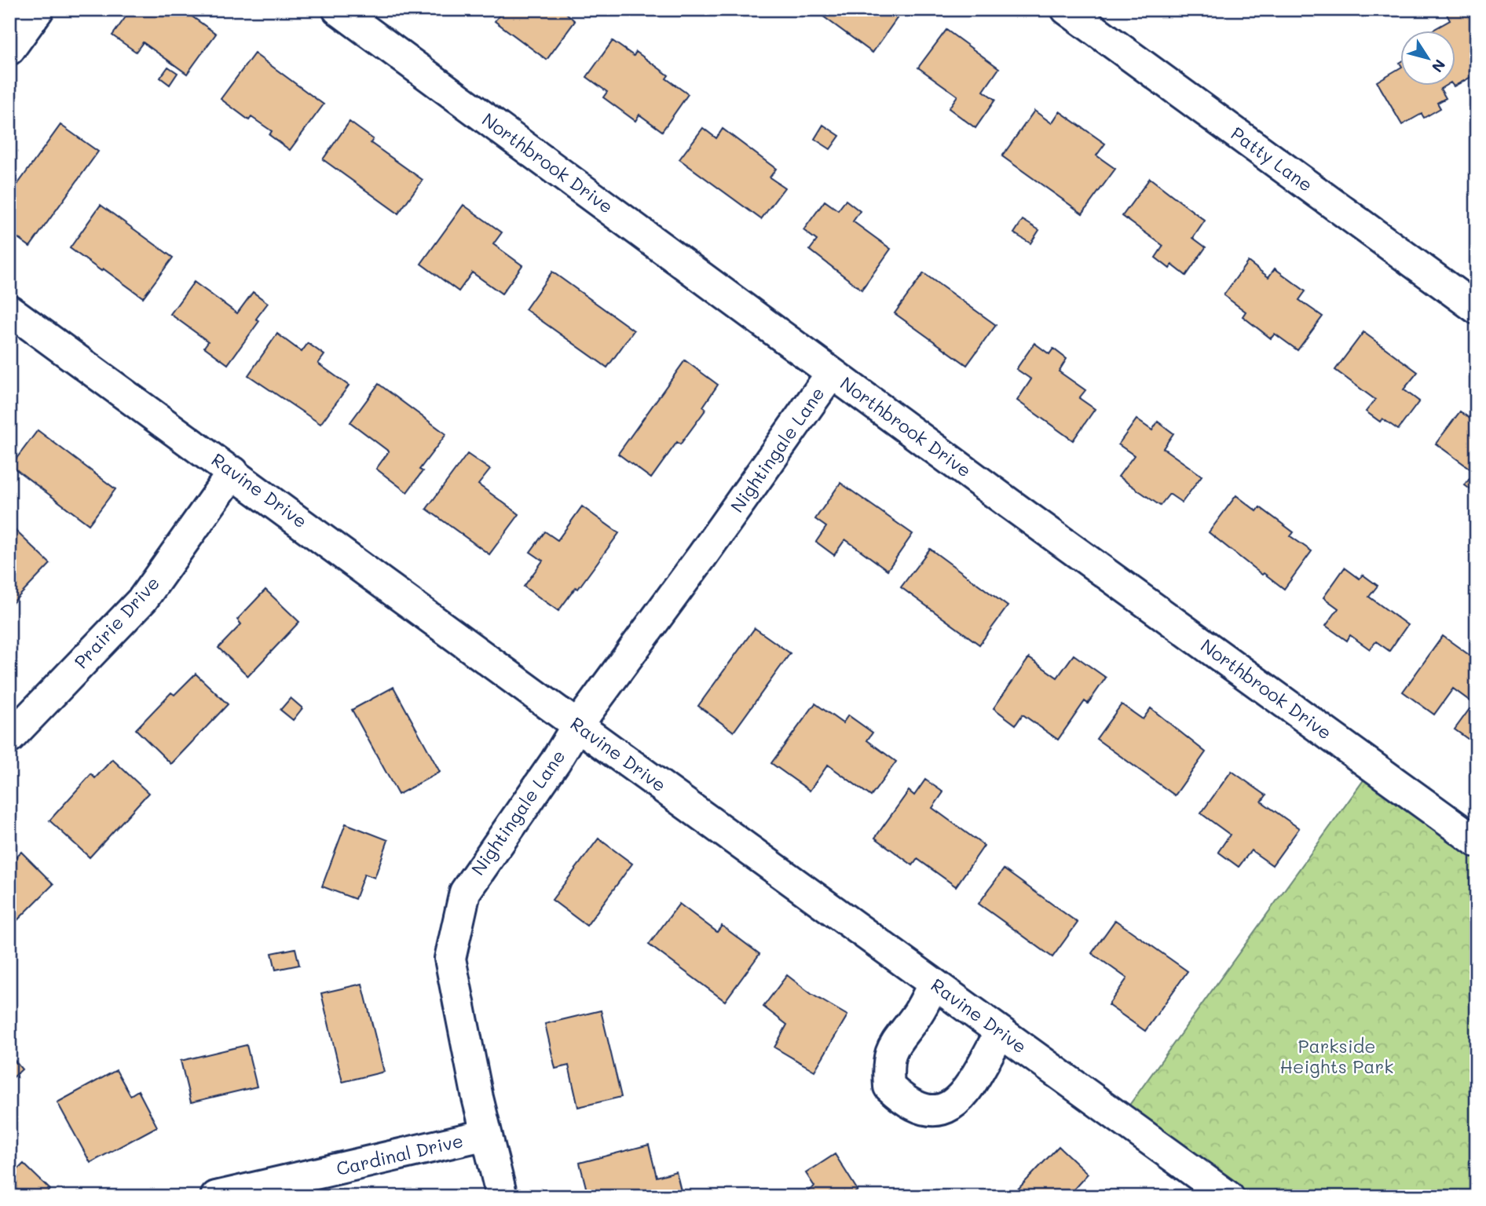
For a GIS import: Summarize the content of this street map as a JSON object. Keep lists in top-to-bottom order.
{
  "streets": {
    "street": [
      "Patty Lane",
      "Northbrook Drive",
      "Nightingale Lane",
      "Ravine Drive",
      "Prairie Drive",
      "Cardinal Drive"
    ]
  },
  "crossings": [
    ["Northbrook Drive", "Nightingale Lane"],
    ["Nightingale Lane", "Ravine Drive"],
    ["Nightingale Lane", "Cardinal Drive"],
    ["Ravine Drive", "Prairie Drive"]
  ],
  "parks": ["Parkside Heights Park"],
  "north": "bottom right"
}
